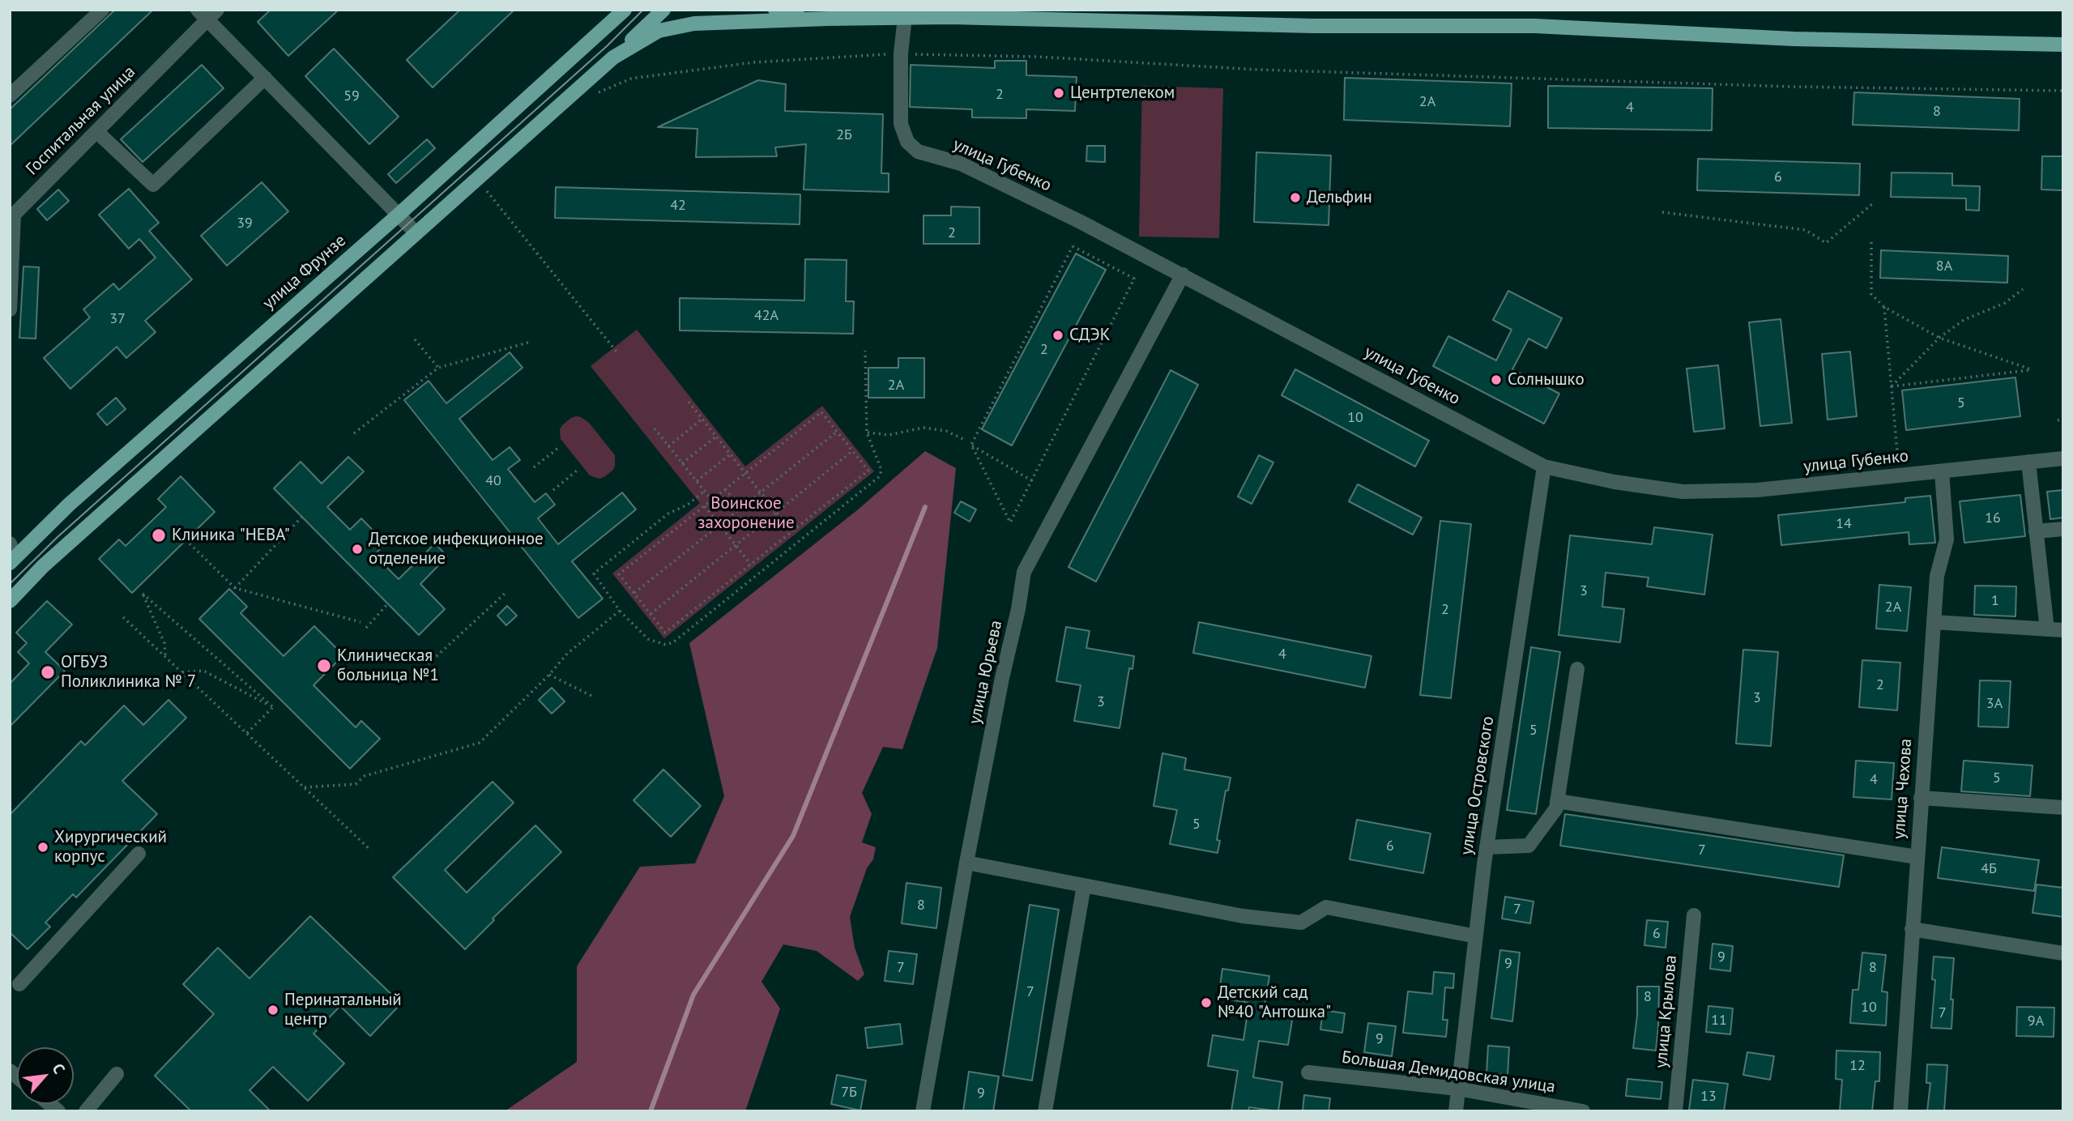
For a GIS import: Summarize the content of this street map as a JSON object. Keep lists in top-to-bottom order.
{
  "streets": {
    "main road": ["улица Фрунзе"],
    "street": [
      "Госпитальная улица",
      "улица Губенко",
      "улица Юрьева",
      "улица Островского",
      "улица Чехова",
      "улица Крылова",
      "Большая Демидовская улица"
    ]
  },
  "crossings": [
    ["улица Губенко", "улица Юрьева"],
    ["улица Губенко", "улица Островского"],
    ["улица Губенко", "улица Чехова"],
    ["улица Островского", "Большая Демидовская улица"]
  ],
  "parks": ["Воинское захоронение"],
  "places": [
    "Центртелеком",
    "Дельфин",
    "СДЭК",
    "Солнышко",
    "Клиника \"НЕВА\"",
    "Детское инфекционное отделение",
    "Клиническая больница №1",
    "ОГБУЗ Поликлиника № 7",
    "Хирургический корпус",
    "Детский сад №40 \"Антошка\"",
    "Перинатальный центр"
  ],
  "house_numbers": [
    "2",
    "59",
    "2А",
    "4",
    "8",
    "2Б",
    "6",
    "42",
    "39",
    "2",
    "8А",
    "42А",
    "37",
    "2",
    "2А",
    "5",
    "10",
    "40",
    "16",
    "14",
    "3",
    "1",
    "2А",
    "2",
    "4",
    "2",
    "3",
    "3",
    "3А",
    "5",
    "5",
    "4",
    "5",
    "6",
    "7",
    "4Б",
    "8",
    "7",
    "6",
    "9",
    "9",
    "7",
    "8",
    "7",
    "8",
    "10",
    "7",
    "11",
    "9А",
    "9",
    "12",
    "7Б",
    "9",
    "13"
  ],
  "north": "top right"
}
